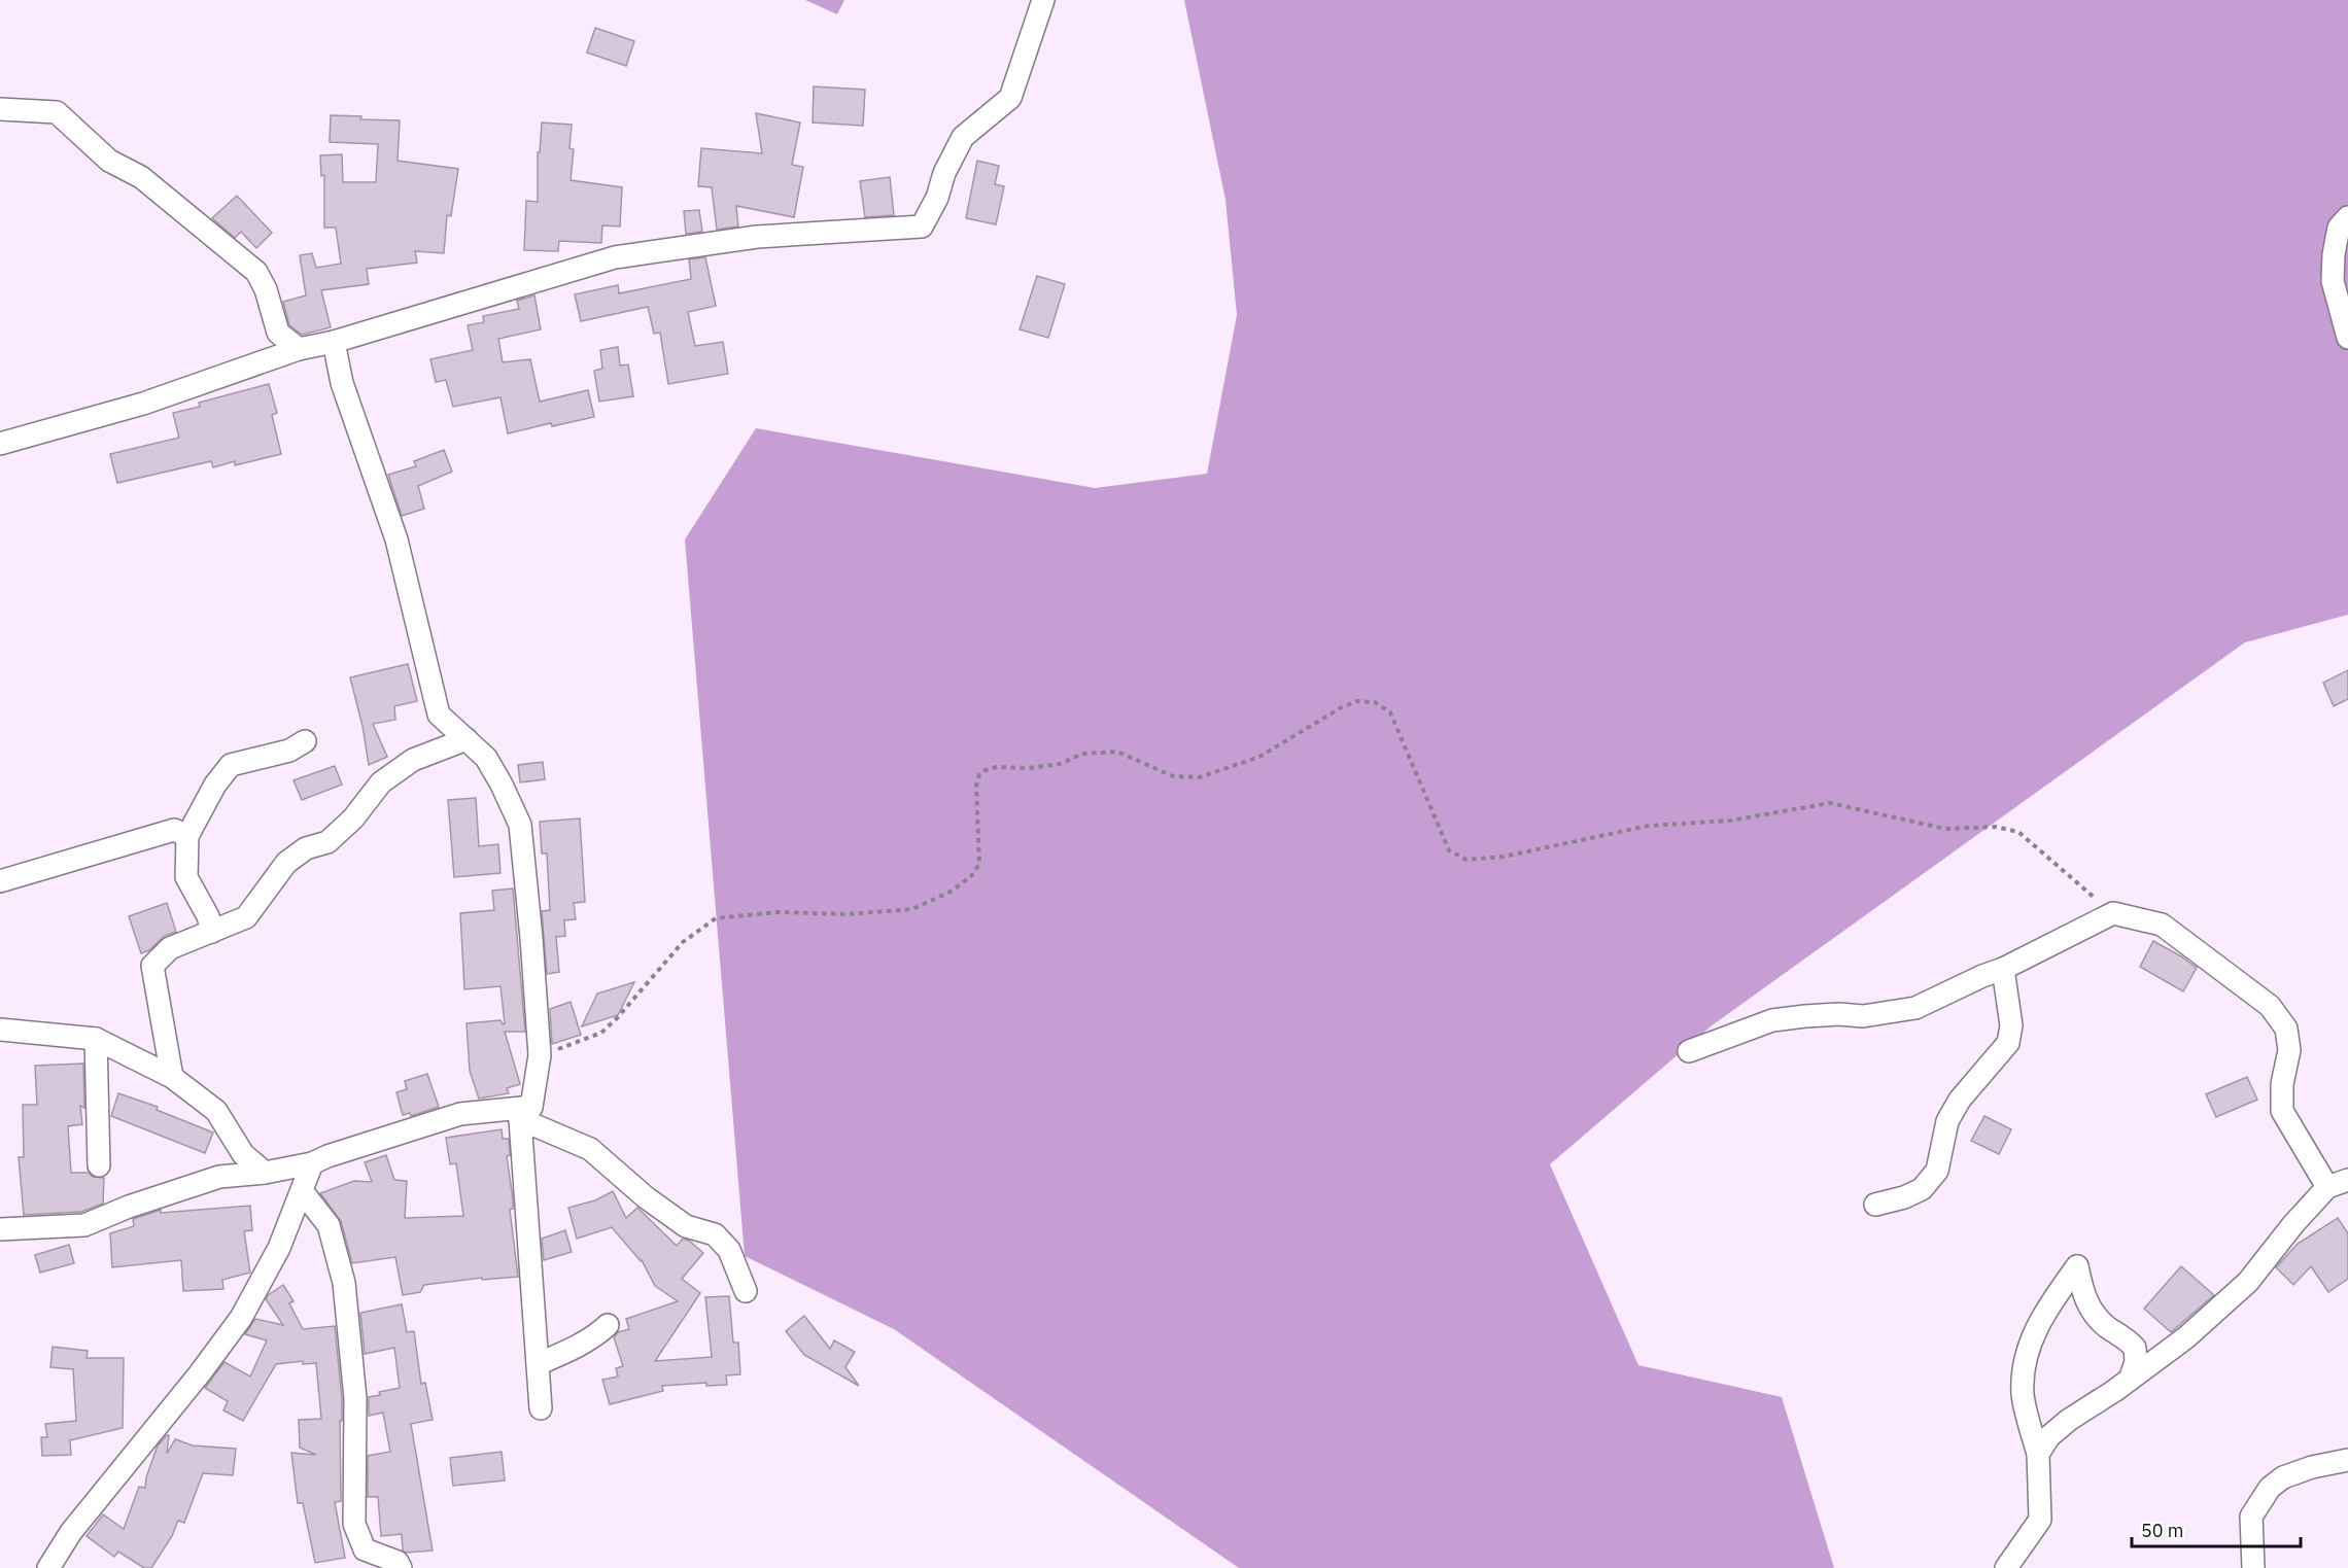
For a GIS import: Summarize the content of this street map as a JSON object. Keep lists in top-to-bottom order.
{
  "scale_bar": "50 m"
}
